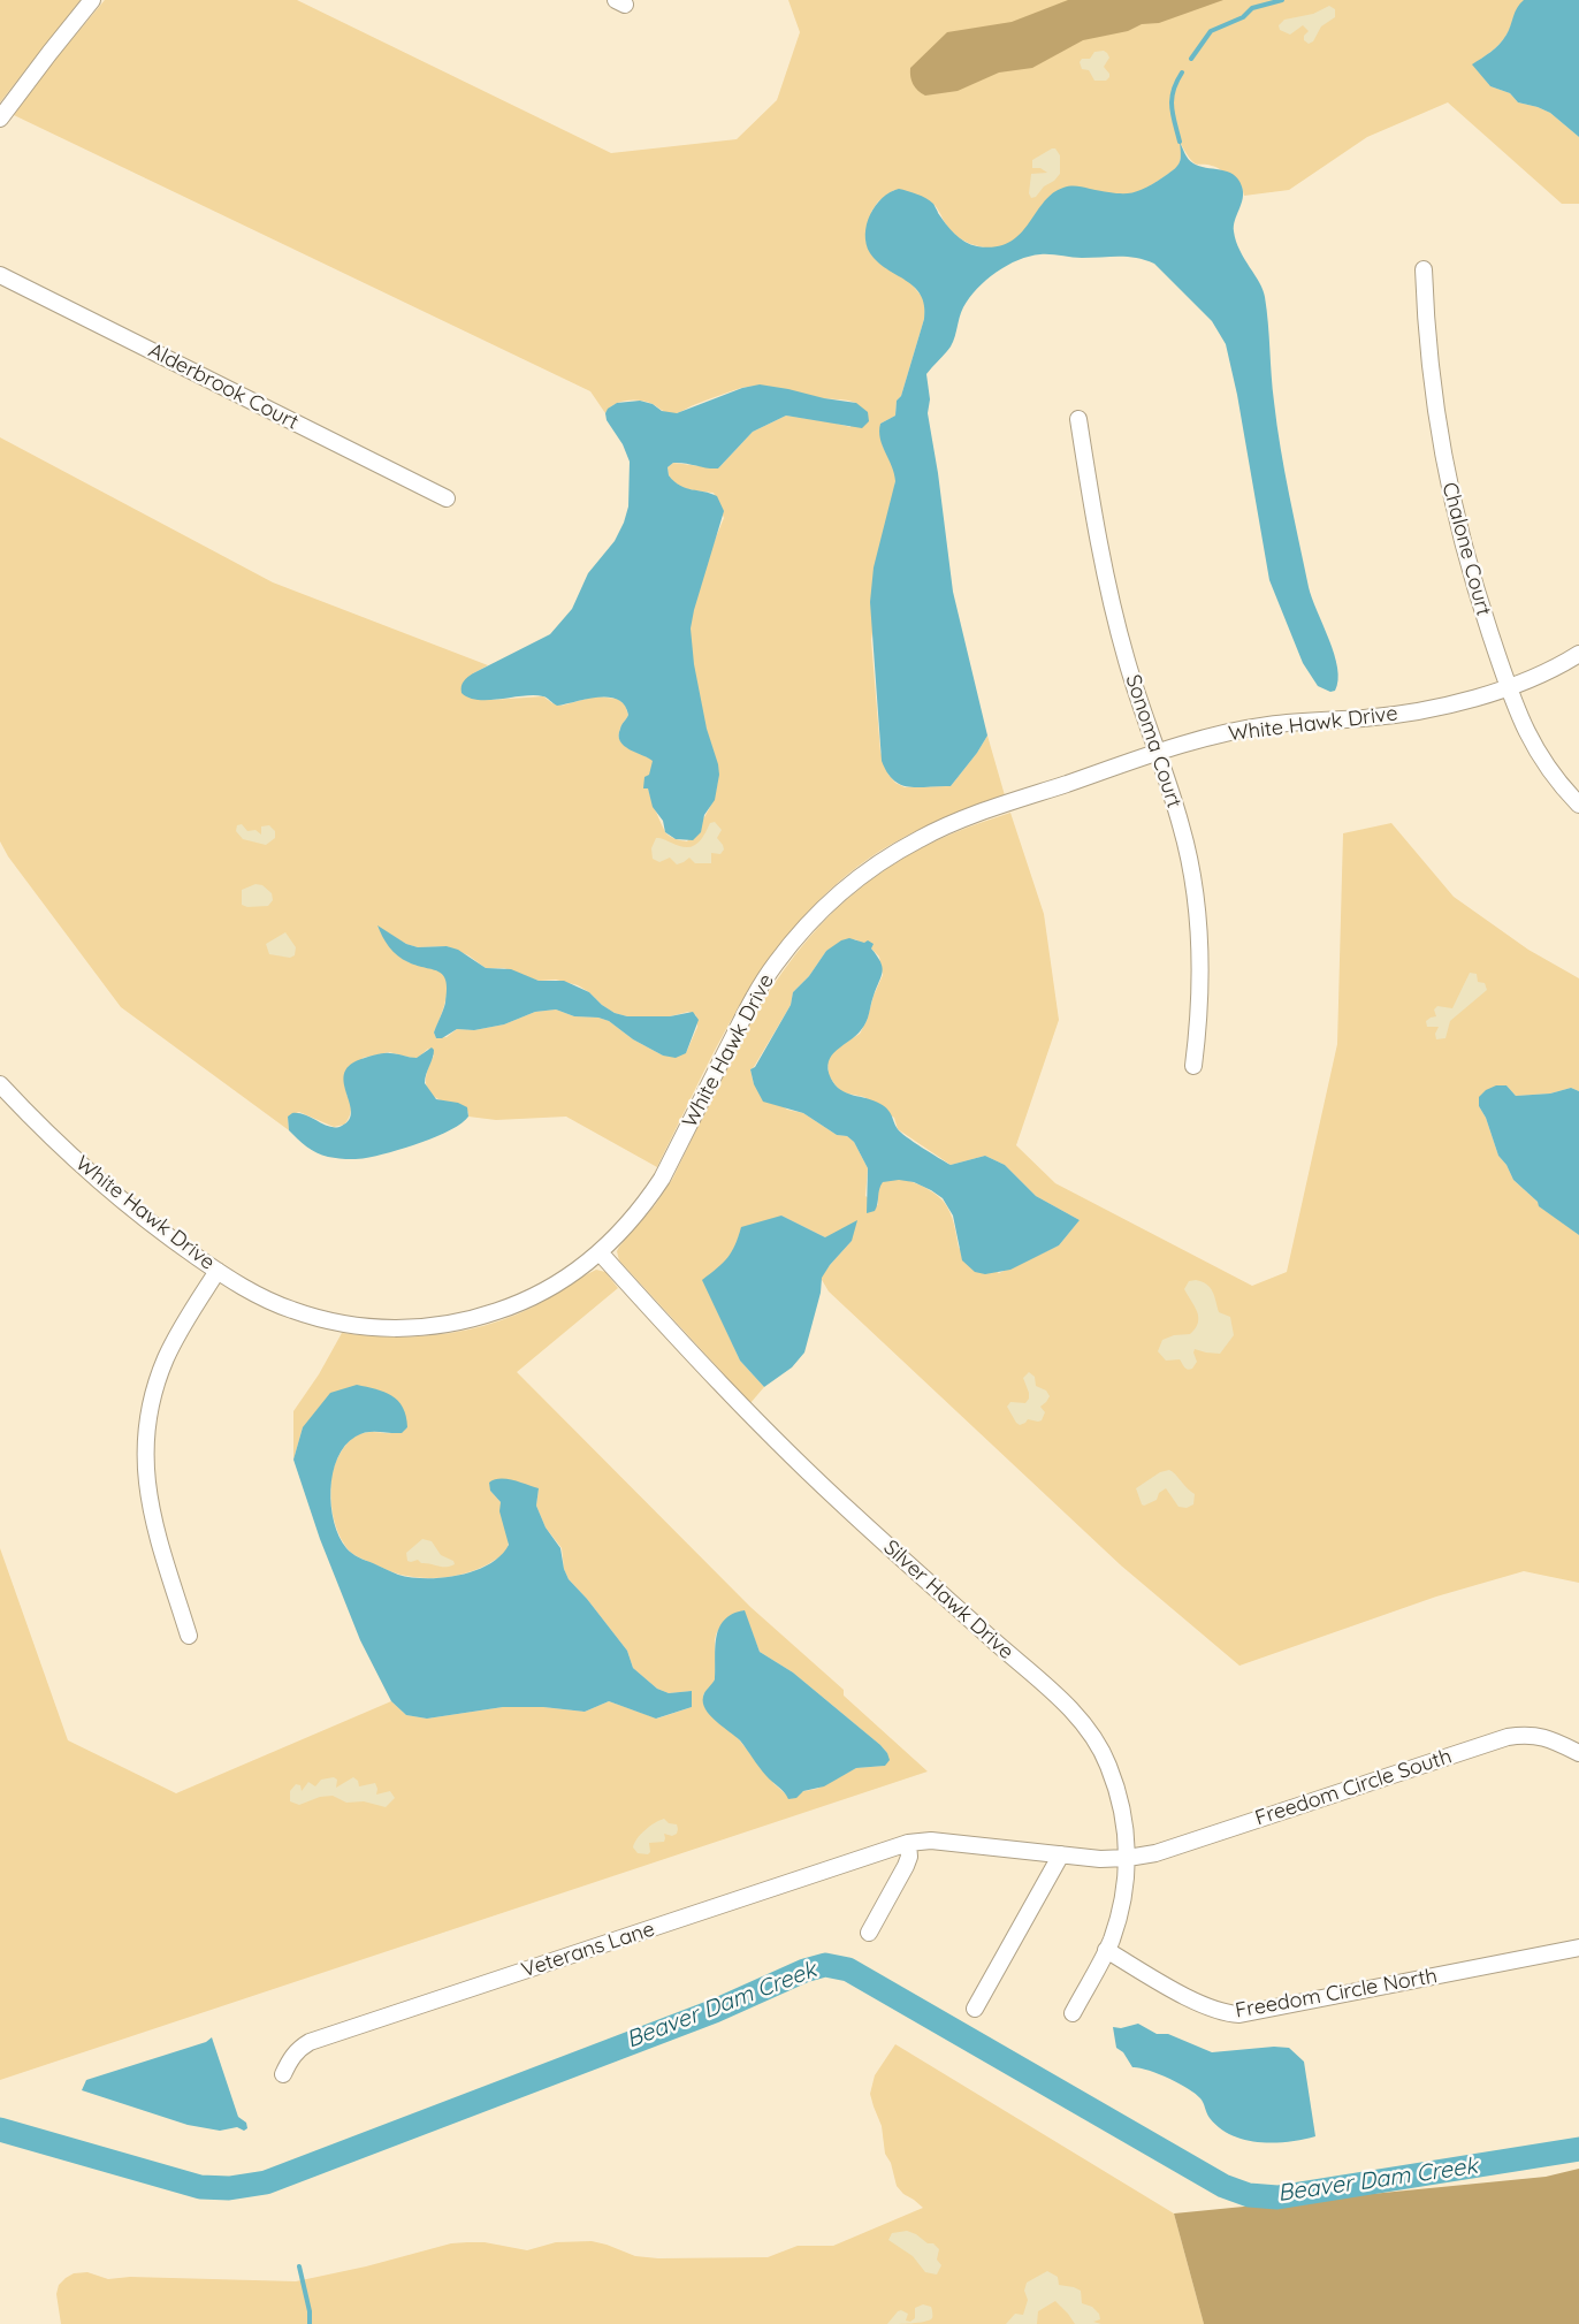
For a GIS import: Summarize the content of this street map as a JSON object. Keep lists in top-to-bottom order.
{
  "streets": {
    "street": [
      "Alderbrook Court",
      "Chalone Court",
      "White Hawk Drive",
      "Sonoma Court",
      "Silver Hawk Drive",
      "Freedom Circle South",
      "Veterans Lane",
      "Freedom Circle North"
    ]
  },
  "crossings": [
    ["Chalone Court", "White Hawk Drive"],
    ["White Hawk Drive", "Sonoma Court"],
    ["White Hawk Drive", "Silver Hawk Drive"],
    ["Silver Hawk Drive", "Freedom Circle South"],
    ["Silver Hawk Drive", "Veterans Lane"],
    ["Silver Hawk Drive", "Freedom Circle North"],
    ["Freedom Circle South", "Veterans Lane"]
  ],
  "water": ["Beaver Dam Creek"]
}
